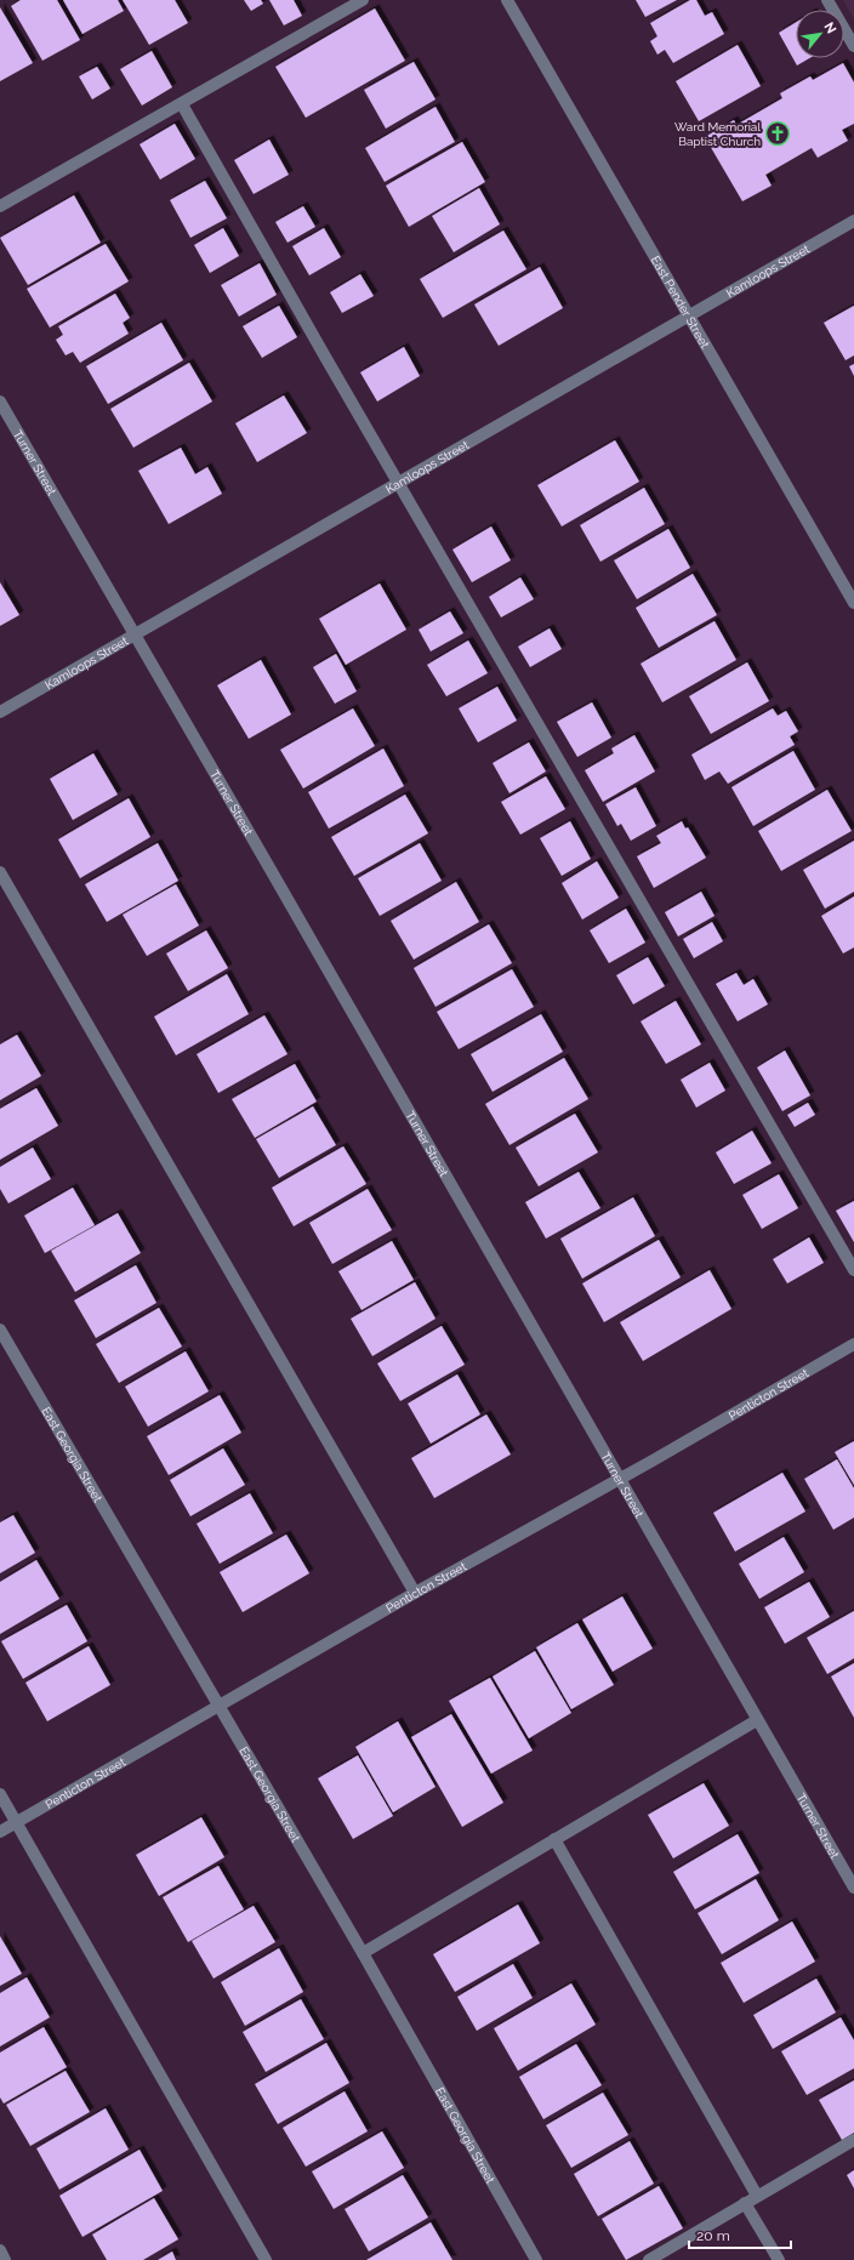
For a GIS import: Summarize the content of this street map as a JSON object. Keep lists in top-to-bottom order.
{
  "streets": {
    "street": [
      "Kamloops Street",
      "East Pender Street",
      "Turner Street",
      "Penticton Street",
      "East Georgia Street"
    ]
  },
  "crossings": [
    ["Kamloops Street", "East Pender Street"],
    ["Kamloops Street", "Turner Street"],
    ["Turner Street", "Penticton Street"],
    ["Penticton Street", "East Georgia Street"]
  ],
  "places": {
    "church": ["Ward Memorial Baptist Church"]
  },
  "scale_bar": "20 m",
  "north": "top right"
}
